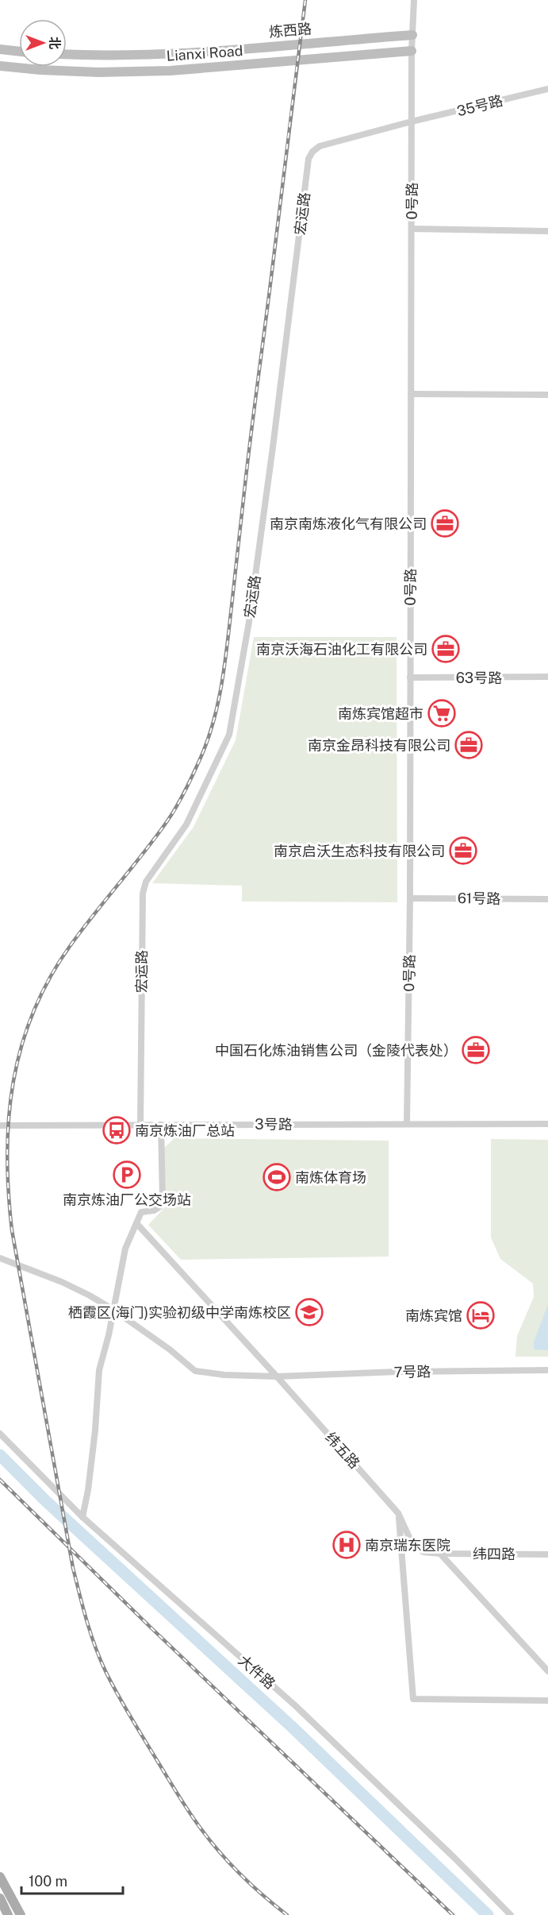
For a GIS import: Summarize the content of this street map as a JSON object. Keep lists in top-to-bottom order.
{
  "streets": {
    "main road": ["炼西路", "Lianxi Road"],
    "street": [
      "35号路",
      "0号路",
      "宏运路",
      "63号路",
      "61号路",
      "3号路",
      "7号路",
      "纬五路",
      "纬四路",
      "大件路"
    ]
  },
  "crossings": [
    ["炼西路", "0号路"],
    ["Lianxi Road", "0号路"],
    ["35号路", "0号路"],
    ["35号路", "宏运路"],
    ["0号路", "宏运路"],
    ["0号路", "63号路"],
    ["0号路", "61号路"],
    ["0号路", "3号路"],
    ["宏运路", "3号路"],
    ["7号路", "纬五路"],
    ["纬五路", "纬四路"]
  ],
  "places": {
    "office": [
      "南京南炼液化气有限公司",
      "南京沃海石油化工有限公司",
      "南京金昂科技有限公司",
      "南京启沃生态科技有限公司",
      "中国石化炼油销售公司（金陵代表处）"
    ],
    "supermarket": ["南炼宾馆超市"],
    "bus stop": ["南京炼油厂总站"],
    "parking": ["南京炼油厂公交场站"],
    "sports": ["南炼体育场"],
    "school or university": ["栖霞区(海门)实验初级中学南炼校区"],
    "hotel": ["南炼宾馆"],
    "hospital": ["南京瑞东医院"]
  },
  "scale_bar": "100 m",
  "north": "right"
}
